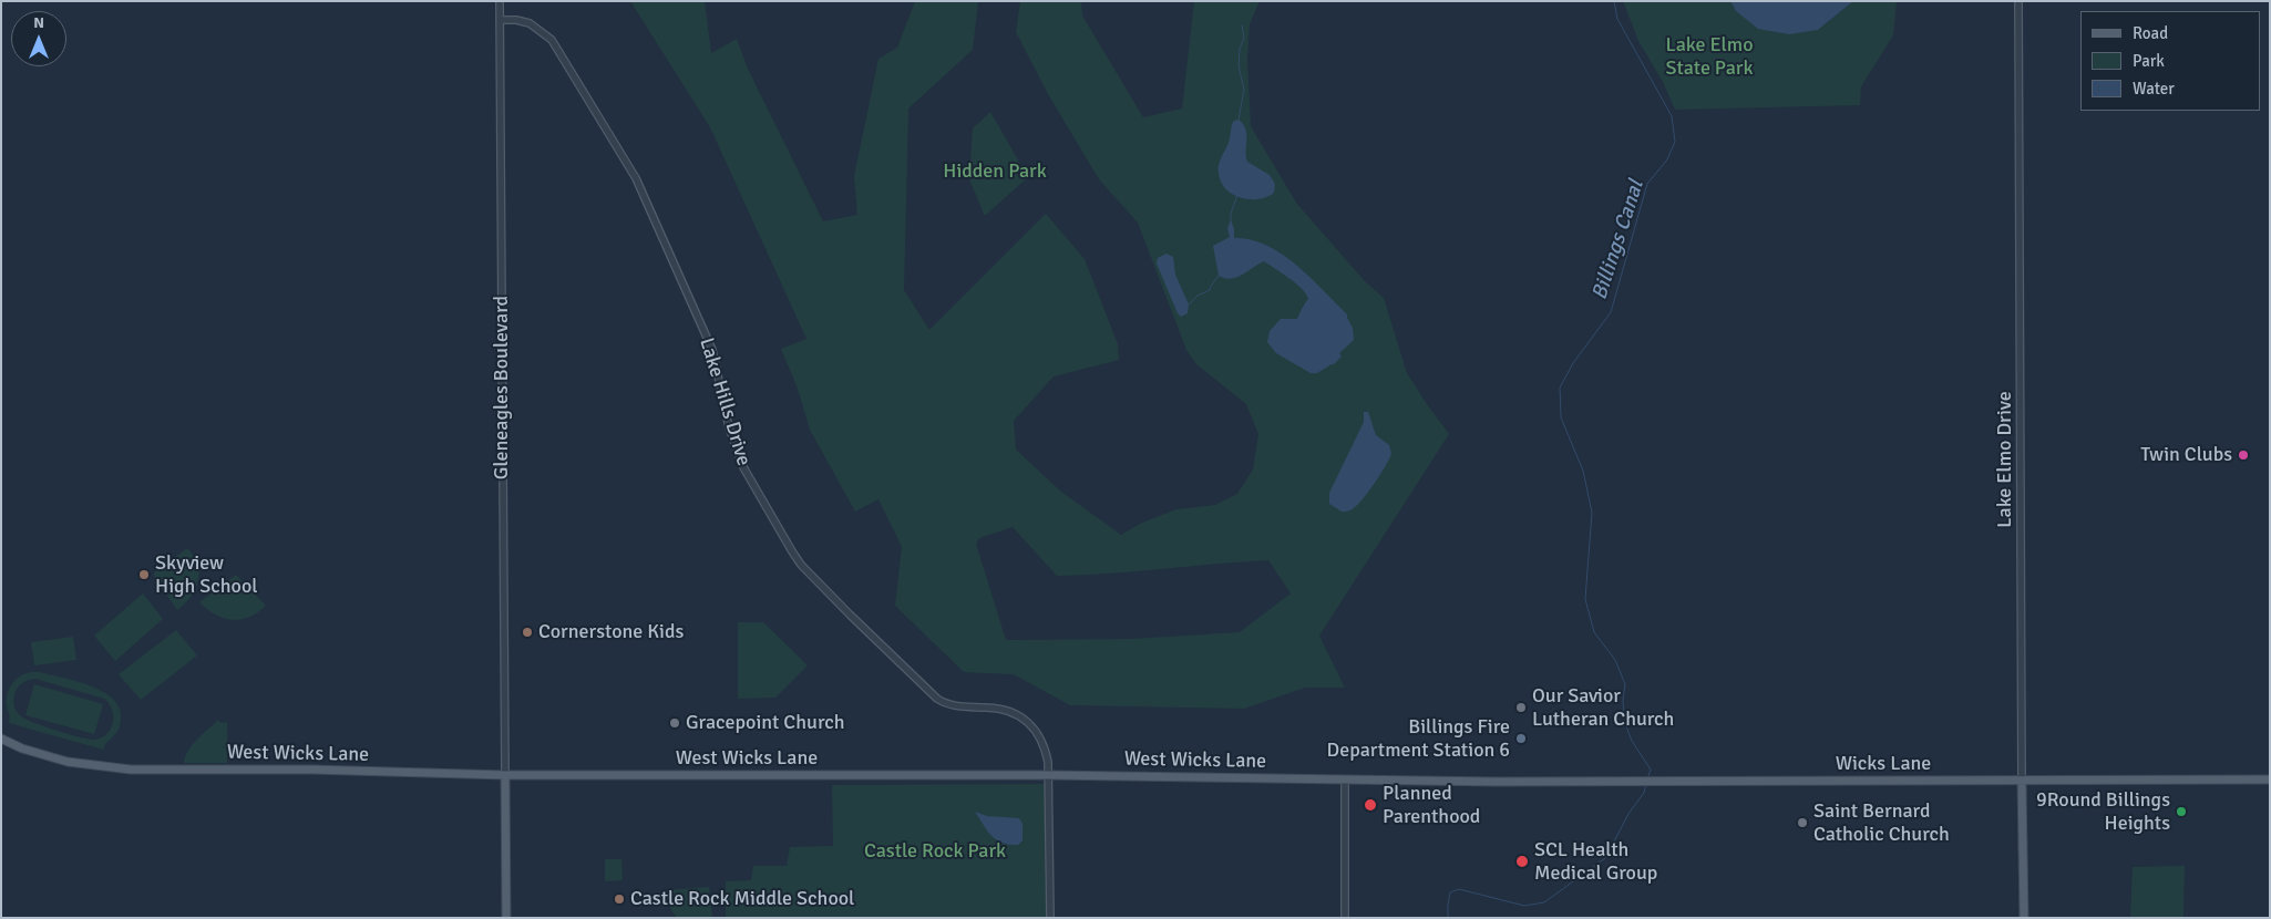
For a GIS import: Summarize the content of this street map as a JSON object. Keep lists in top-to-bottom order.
{
  "streets": {
    "main road": ["Lake Elmo Drive", "West Wicks Lane", "Wicks Lane"],
    "street": ["Gleneagles Boulevard", "Lake Hills Drive"]
  },
  "crossings": [
    ["Gleneagles Boulevard", "Lake Hills Drive"],
    ["Gleneagles Boulevard", "West Wicks Lane"],
    ["Lake Hills Drive", "West Wicks Lane"],
    ["Lake Elmo Drive", "Wicks Lane"],
    ["West Wicks Lane", "Wicks Lane"]
  ],
  "water": ["Billings Canal"],
  "parks": ["Lake Elmo State Park", "Hidden Park", "Castle Rock Park"],
  "places": [
    "Twin Clubs",
    "Skyview High School",
    "Cornerstone Kids",
    "Our Savior Lutheran Church",
    "Gracepoint Church",
    "Billings Fire Department Station 6",
    "Planned Parenthood",
    "9Round Billings Heights",
    "Saint Bernard Catholic Church",
    "SCL Health Medical Group",
    "Castle Rock Middle School"
  ],
  "legend": ["Road", "Park", "Water"],
  "north": "top"
}
